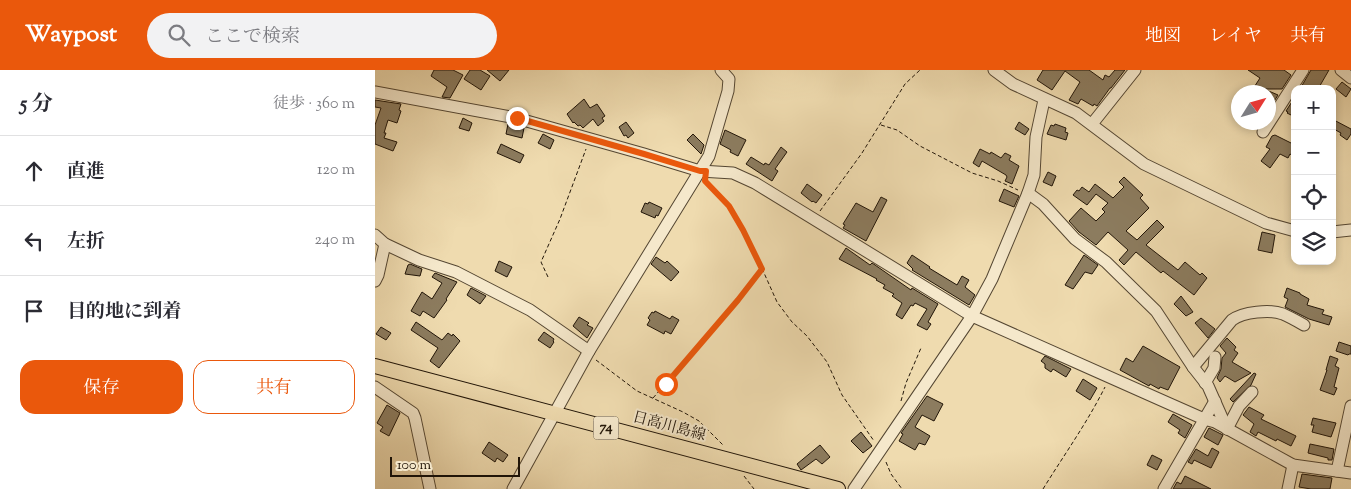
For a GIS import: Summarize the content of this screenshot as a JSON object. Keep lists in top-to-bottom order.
{
  "streets": {
    "main road": ["日高川島線", "74"]
  },
  "scale_bar": "100 m",
  "north": "top right",
  "page": {
    "header": "Waypost",
    "search": "ここで検索",
    "nav": ["地図", "レイヤ", "共有"],
    "heading": ["5 分", "徒歩 · 360 m"],
    "map_buttons": ["+", "−"],
    "list": [
      ["直進", "120 m"],
      ["左折", "240 m"],
      "目的地に到着"
    ],
    "buttons": ["保存", "共有"],
    "scale": "100 m"
  }
}
